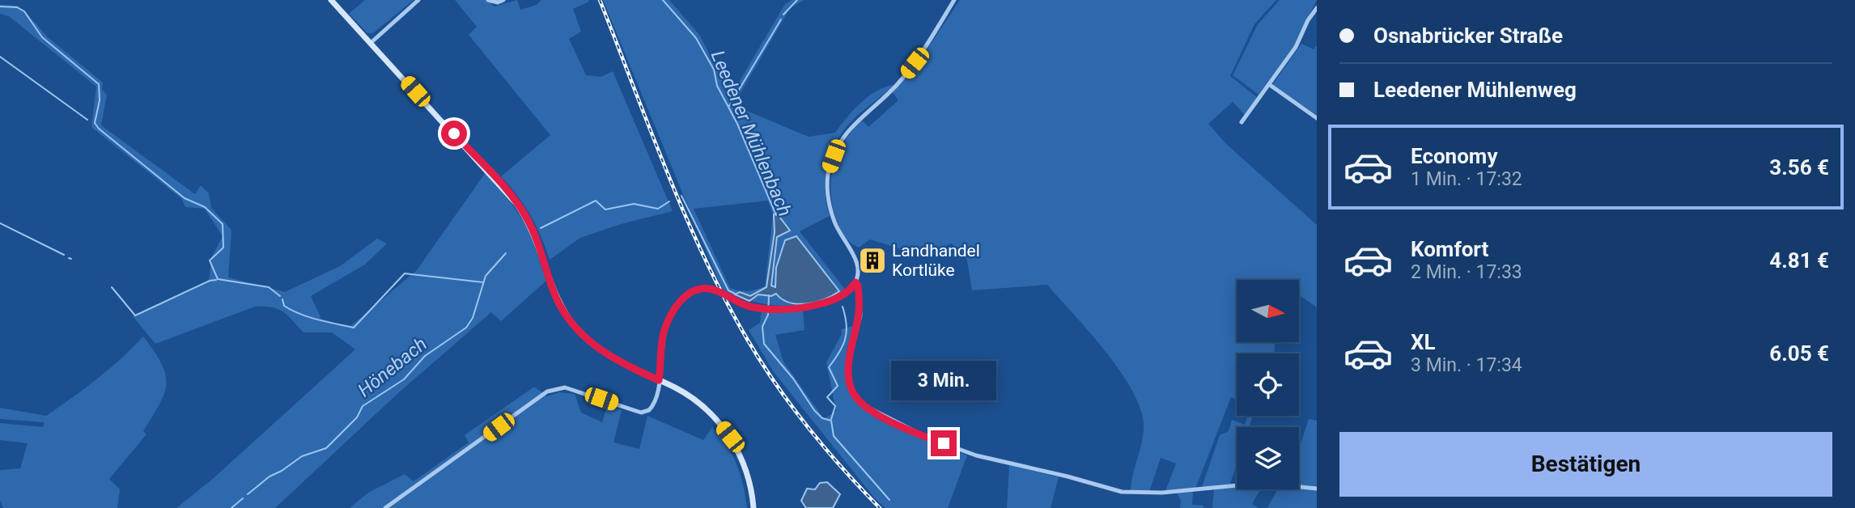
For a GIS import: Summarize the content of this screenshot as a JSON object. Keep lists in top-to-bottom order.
{
  "water": ["Leedener Mühlenbach", "Hönebach"],
  "places": {
    "building": ["Landhandel Kortlüke"]
  },
  "north": "right",
  "page": {
    "banner": ["Osnabrücker Straße", "Leedener Mühlenweg"],
    "list": [
      {
        "name": "Economy",
        "note": "1 Min. · 17:32",
        "value": "3.56 €"
      },
      {
        "name": "Komfort",
        "note": "2 Min. · 17:33",
        "value": "4.81 €"
      },
      {
        "name": "XL",
        "note": "3 Min. · 17:34",
        "value": "6.05 €"
      }
    ],
    "bubble": "3 Min.",
    "buttons": "Bestätigen"
  }
}
